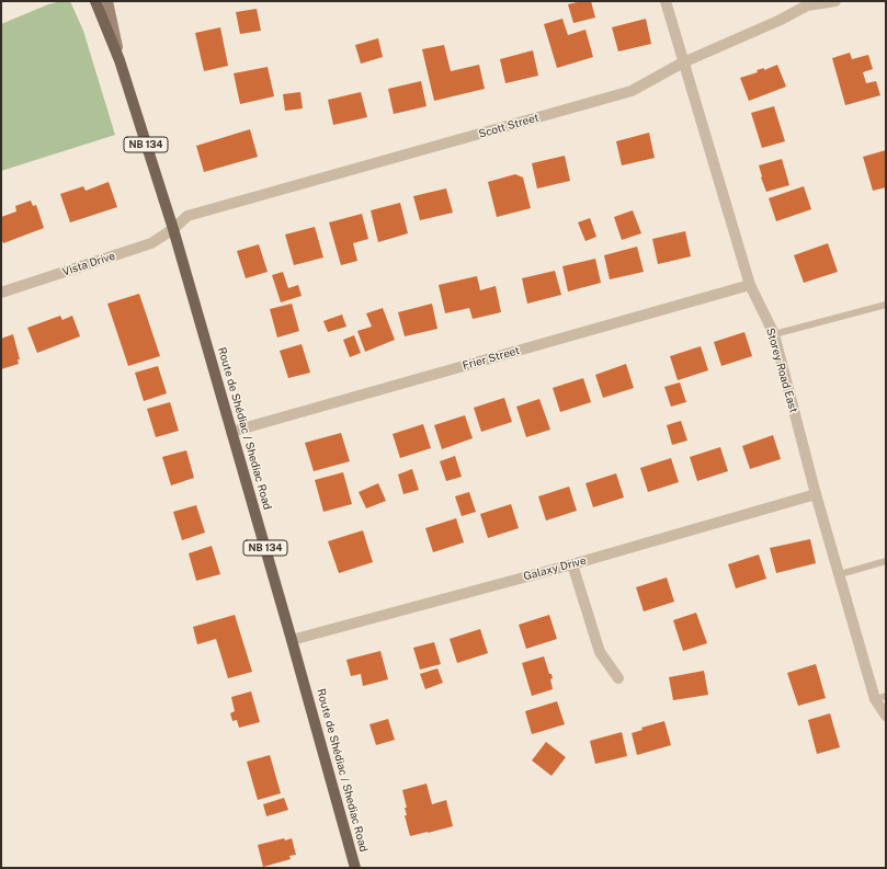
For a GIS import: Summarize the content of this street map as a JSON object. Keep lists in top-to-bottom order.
{
  "streets": {
    "main road": ["NB 134", "Route de Shédiac / Shediac Road"],
    "street": [
      "Scott Street",
      "Vista Drive",
      "Frier Street",
      "Storey Road East",
      "Galaxy Drive"
    ]
  },
  "crossings": [
    ["Scott Street", "Vista Drive"],
    ["Scott Street", "Storey Road East"],
    ["Scott Street", "Route de Shédiac / Shediac Road"],
    ["Vista Drive", "Route de Shédiac / Shediac Road"],
    ["Frier Street", "Storey Road East"],
    ["Frier Street", "Route de Shédiac / Shediac Road"],
    ["Storey Road East", "Galaxy Drive"],
    ["Route de Shédiac / Shediac Road", "Galaxy Drive"]
  ]
}
